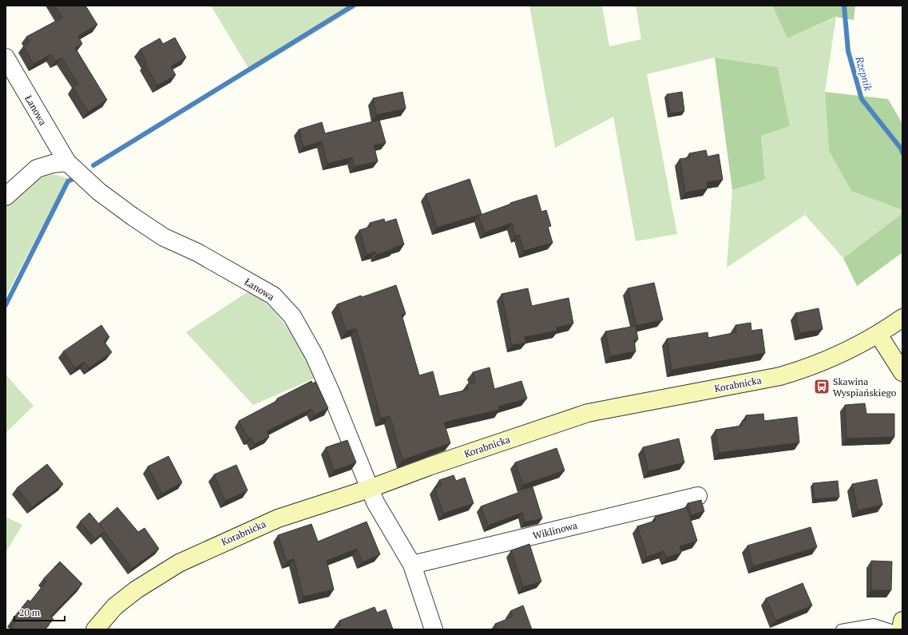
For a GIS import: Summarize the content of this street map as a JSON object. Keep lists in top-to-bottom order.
{
  "streets": {
    "street": ["Łanowa", "Korabnicka", "Wiklinowa"]
  },
  "crossings": [
    ["Łanowa", "Korabnicka"]
  ],
  "water": ["Rzepnik"],
  "places": {
    "bus stop": ["Skawina Wyspiańskiego"]
  },
  "scale_bar": "20 m"
}
